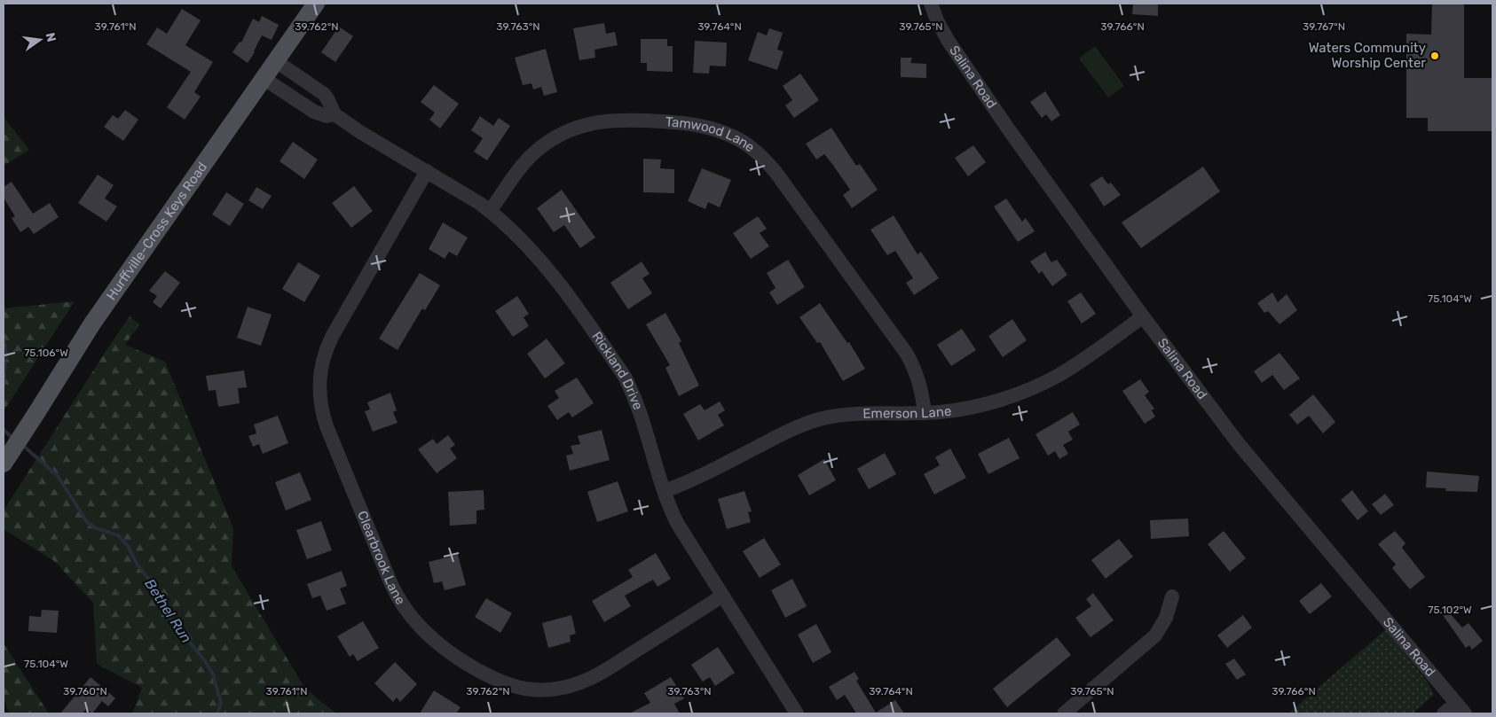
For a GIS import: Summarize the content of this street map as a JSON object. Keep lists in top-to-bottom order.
{
  "streets": {
    "main road": ["Hurffville-Cross Keys Road"],
    "street": [
      "Salina Road",
      "Tamwood Lane",
      "Rickland Drive",
      "Emerson Lane",
      "Clearbrook Lane"
    ]
  },
  "crossings": [
    ["Salina Road", "Emerson Lane"],
    ["Tamwood Lane", "Rickland Drive"],
    ["Tamwood Lane", "Emerson Lane"],
    ["Hurffville-Cross Keys Road", "Rickland Drive"],
    ["Rickland Drive", "Emerson Lane"],
    ["Rickland Drive", "Clearbrook Lane"]
  ],
  "water": ["Bethel Run"],
  "places": ["Waters Community Worship Center"],
  "north": "right",
  "coordinates": [
    "39.761°N",
    "39.762°N",
    "39.763°N",
    "39.764°N",
    "39.765°N",
    "39.766°N",
    "39.767°N",
    "75.104°W",
    "75.106°W",
    "75.102°W",
    "39.760°N"
  ]
}
